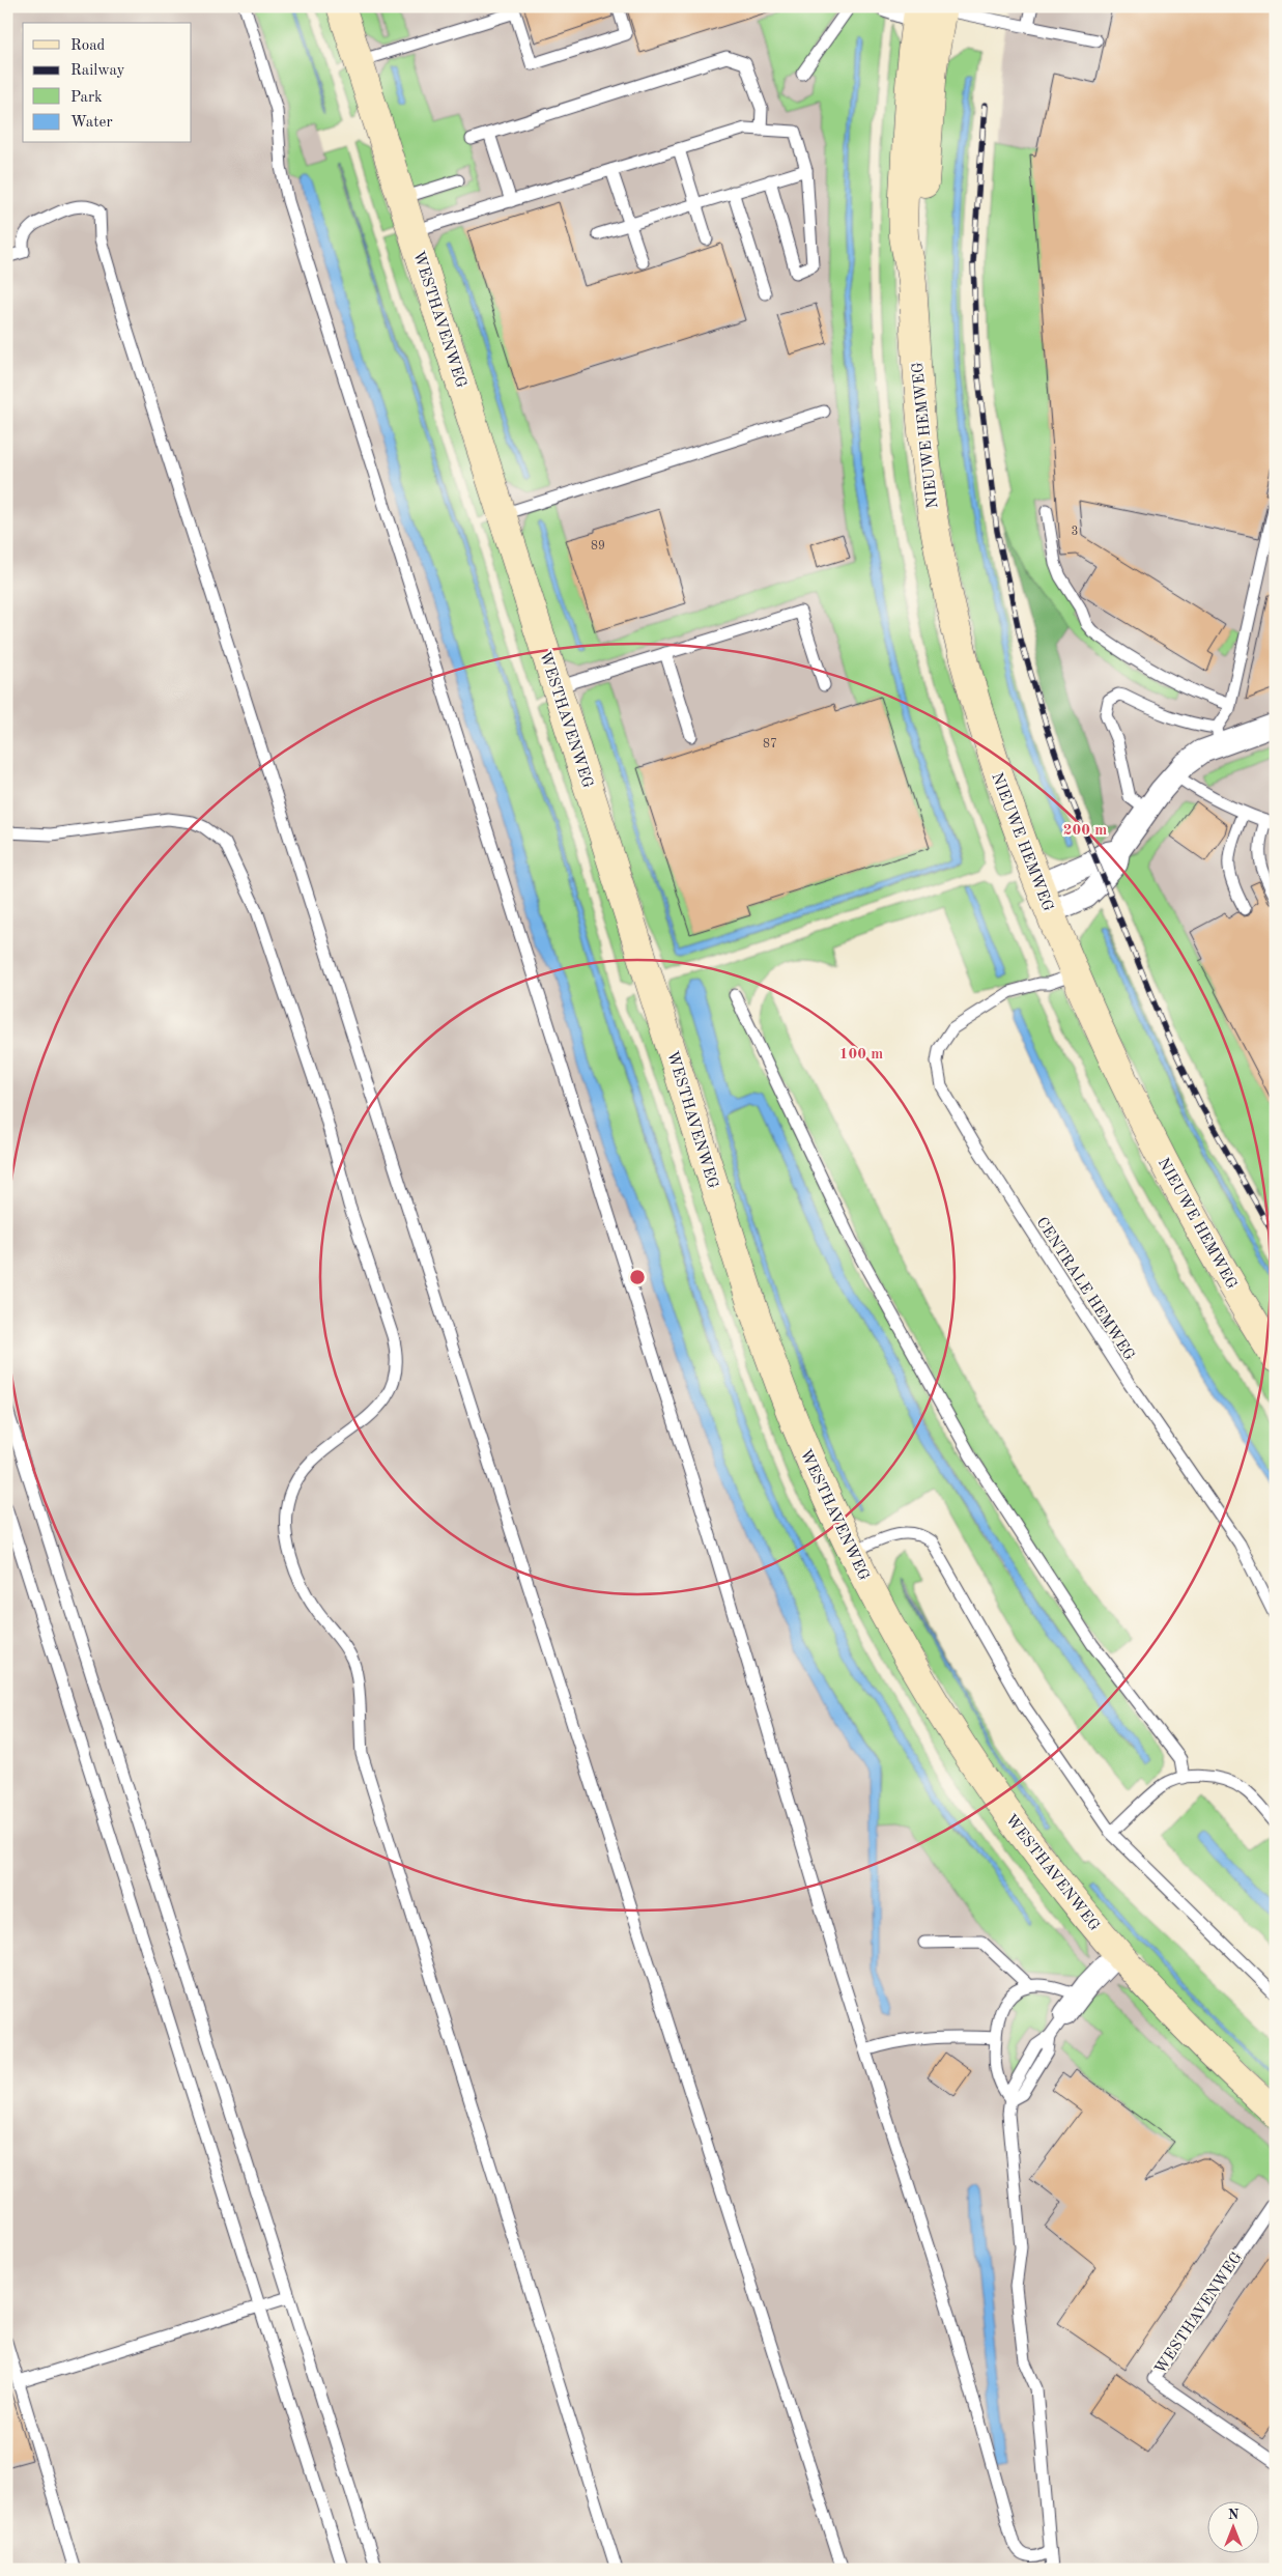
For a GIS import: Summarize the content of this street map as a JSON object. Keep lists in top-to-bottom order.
{
  "streets": {
    "street": ["WESTHAVENWEG", "NIEUWE HEMWEG"],
    "lane": ["CENTRALE HEMWEG"]
  },
  "crossings": [
    ["NIEUWE HEMWEG", "CENTRALE HEMWEG"]
  ],
  "house_numbers": ["3", "89", "87"],
  "legend": [
    "Road",
    "Railway",
    "Park",
    "Water"
  ],
  "north": "top",
  "rings": ["200 m", "100 m"]
}
